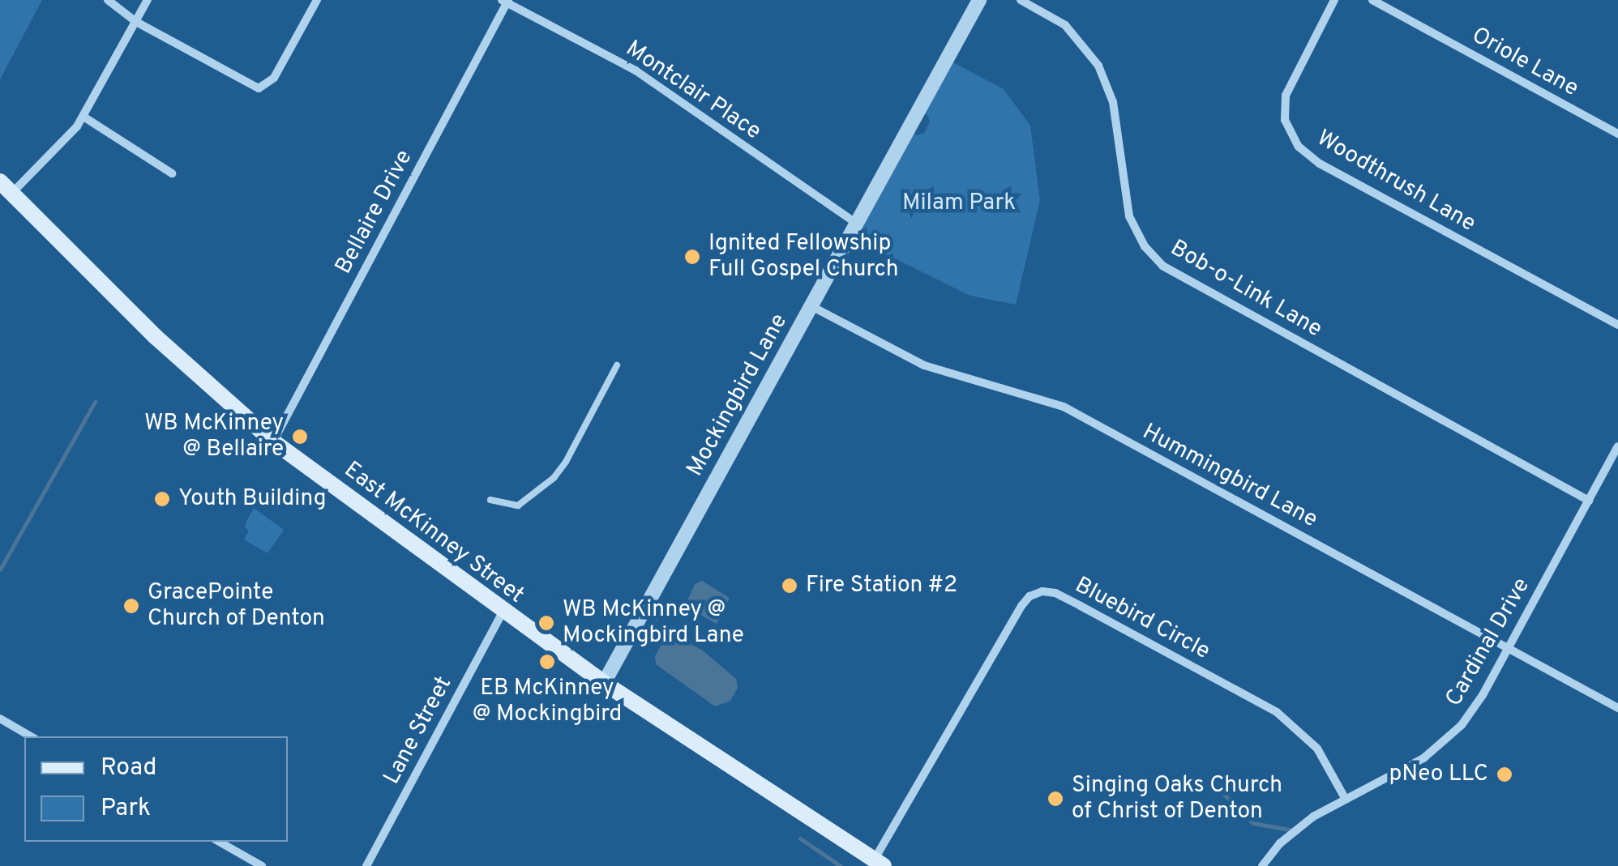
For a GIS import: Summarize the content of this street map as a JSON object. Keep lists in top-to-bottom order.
{
  "streets": {
    "main road": ["East McKinney Street"],
    "street": [
      "Oriole Lane",
      "Montclair Place",
      "Woodthrush Lane",
      "Bellaire Drive",
      "Bob-o-Link Lane",
      "Mockingbird Lane",
      "Hummingbird Lane",
      "Bluebird Circle",
      "Cardinal Drive",
      "Lane Street"
    ]
  },
  "crossings": [
    ["Montclair Place", "Bellaire Drive"],
    ["Montclair Place", "Mockingbird Lane"],
    ["Bellaire Drive", "East McKinney Street"],
    ["Bob-o-Link Lane", "Cardinal Drive"],
    ["Mockingbird Lane", "Hummingbird Lane"],
    ["Mockingbird Lane", "East McKinney Street"],
    ["Hummingbird Lane", "Cardinal Drive"],
    ["East McKinney Street", "Bluebird Circle"],
    ["East McKinney Street", "Lane Street"],
    ["Bluebird Circle", "Cardinal Drive"]
  ],
  "parks": ["Milam Park"],
  "places": [
    "Ignited Fellowship Full Gospel Church",
    "WB McKinney @ Bellaire",
    "Youth Building",
    "Fire Station #2",
    "GracePointe Church of Denton",
    "WB McKinney @ Mockingbird Lane",
    "EB McKinney @ Mockingbird",
    "pNeo LLC",
    "Singing Oaks Church of Christ of Denton"
  ],
  "legend": ["Road", "Park"]
}
